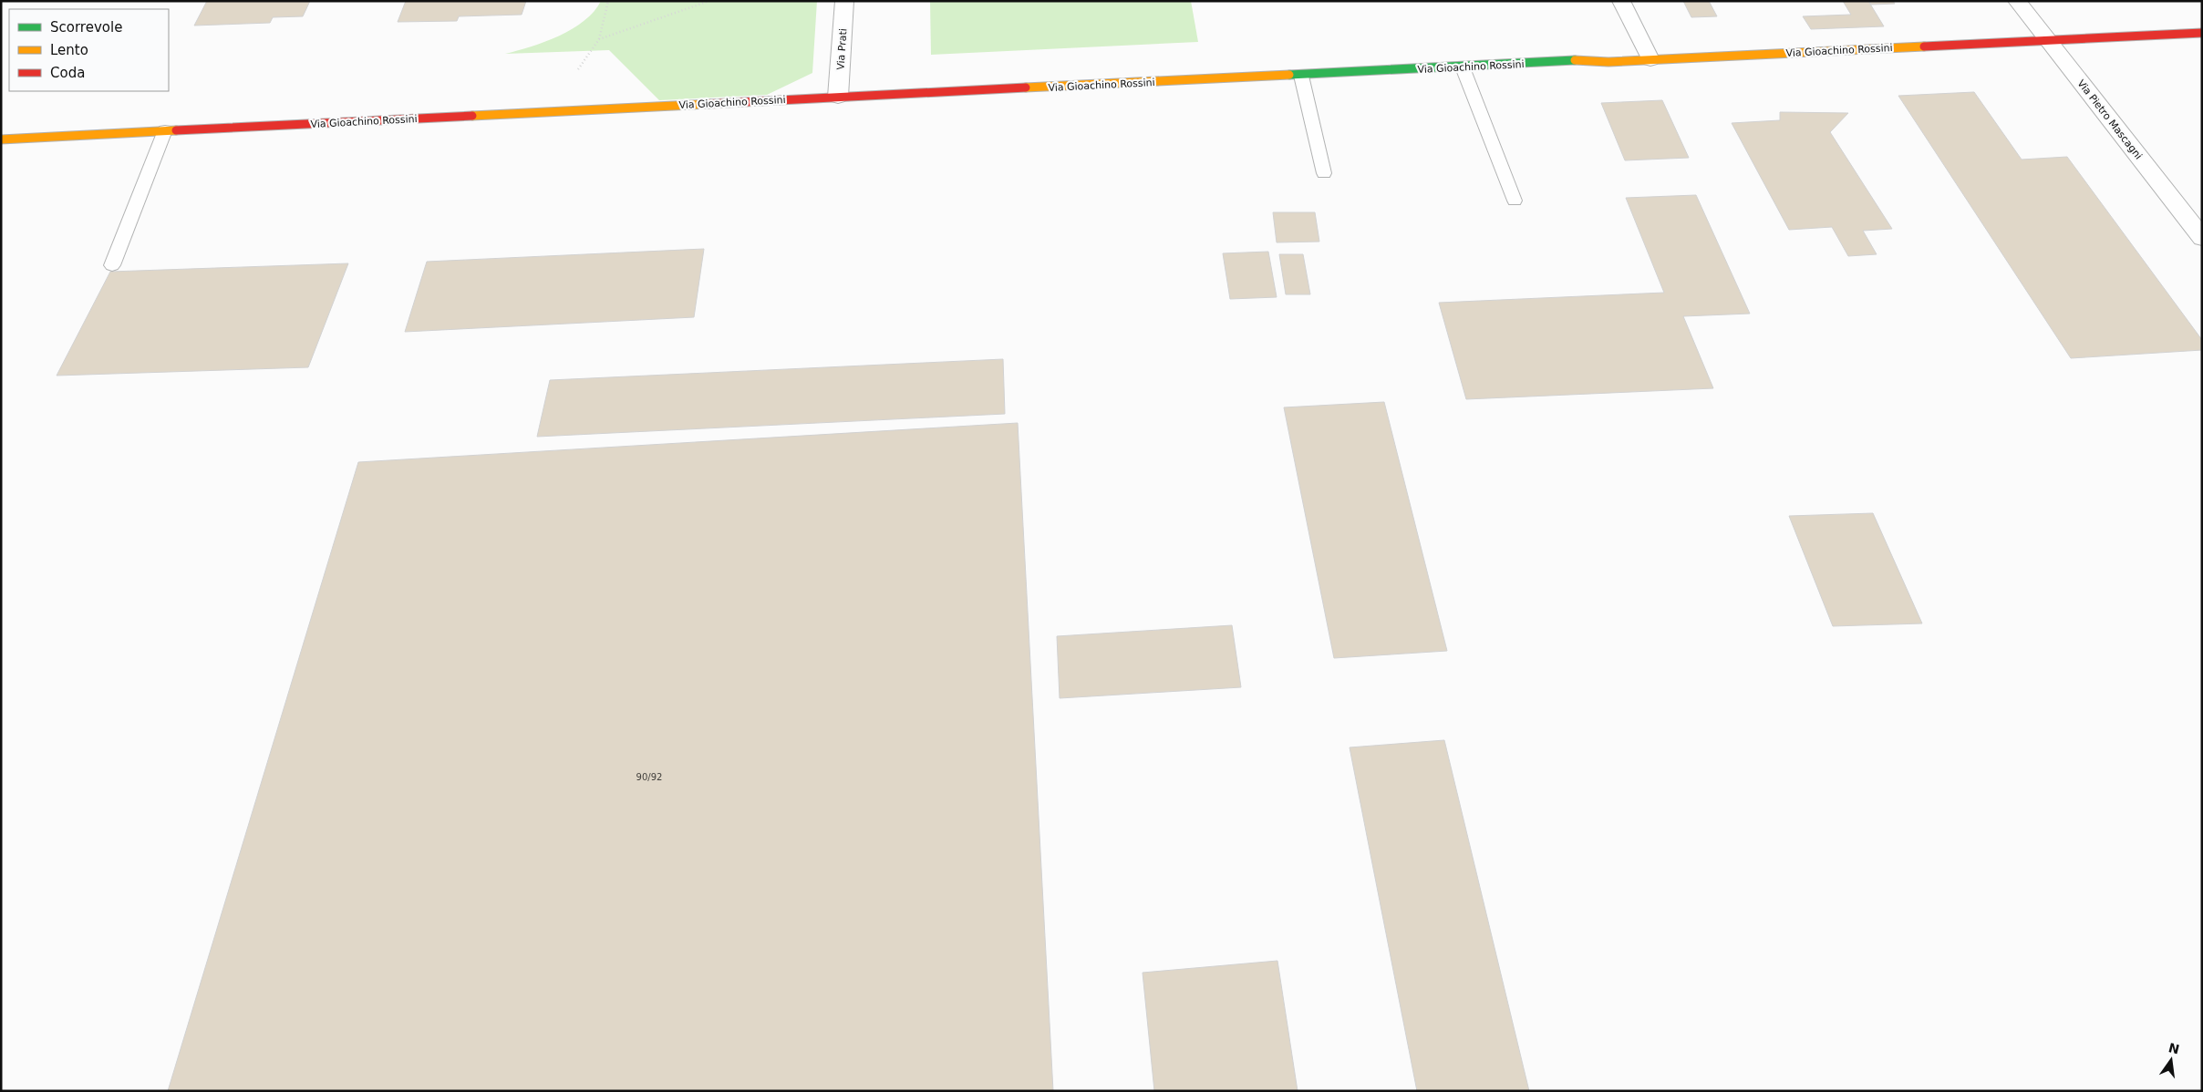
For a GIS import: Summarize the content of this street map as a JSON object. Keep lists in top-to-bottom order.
{
  "streets": {
    "street": ["Via Prati", "Via Gioachino Rossini", "Via Pietro Mascagni"]
  },
  "crossings": [
    ["Via Prati", "Via Gioachino Rossini"],
    ["Via Gioachino Rossini", "Via Pietro Mascagni"]
  ],
  "house_numbers": ["90/92"],
  "legend": ["Scorrevole", "Lento", "Coda"],
  "north": "top"
}
